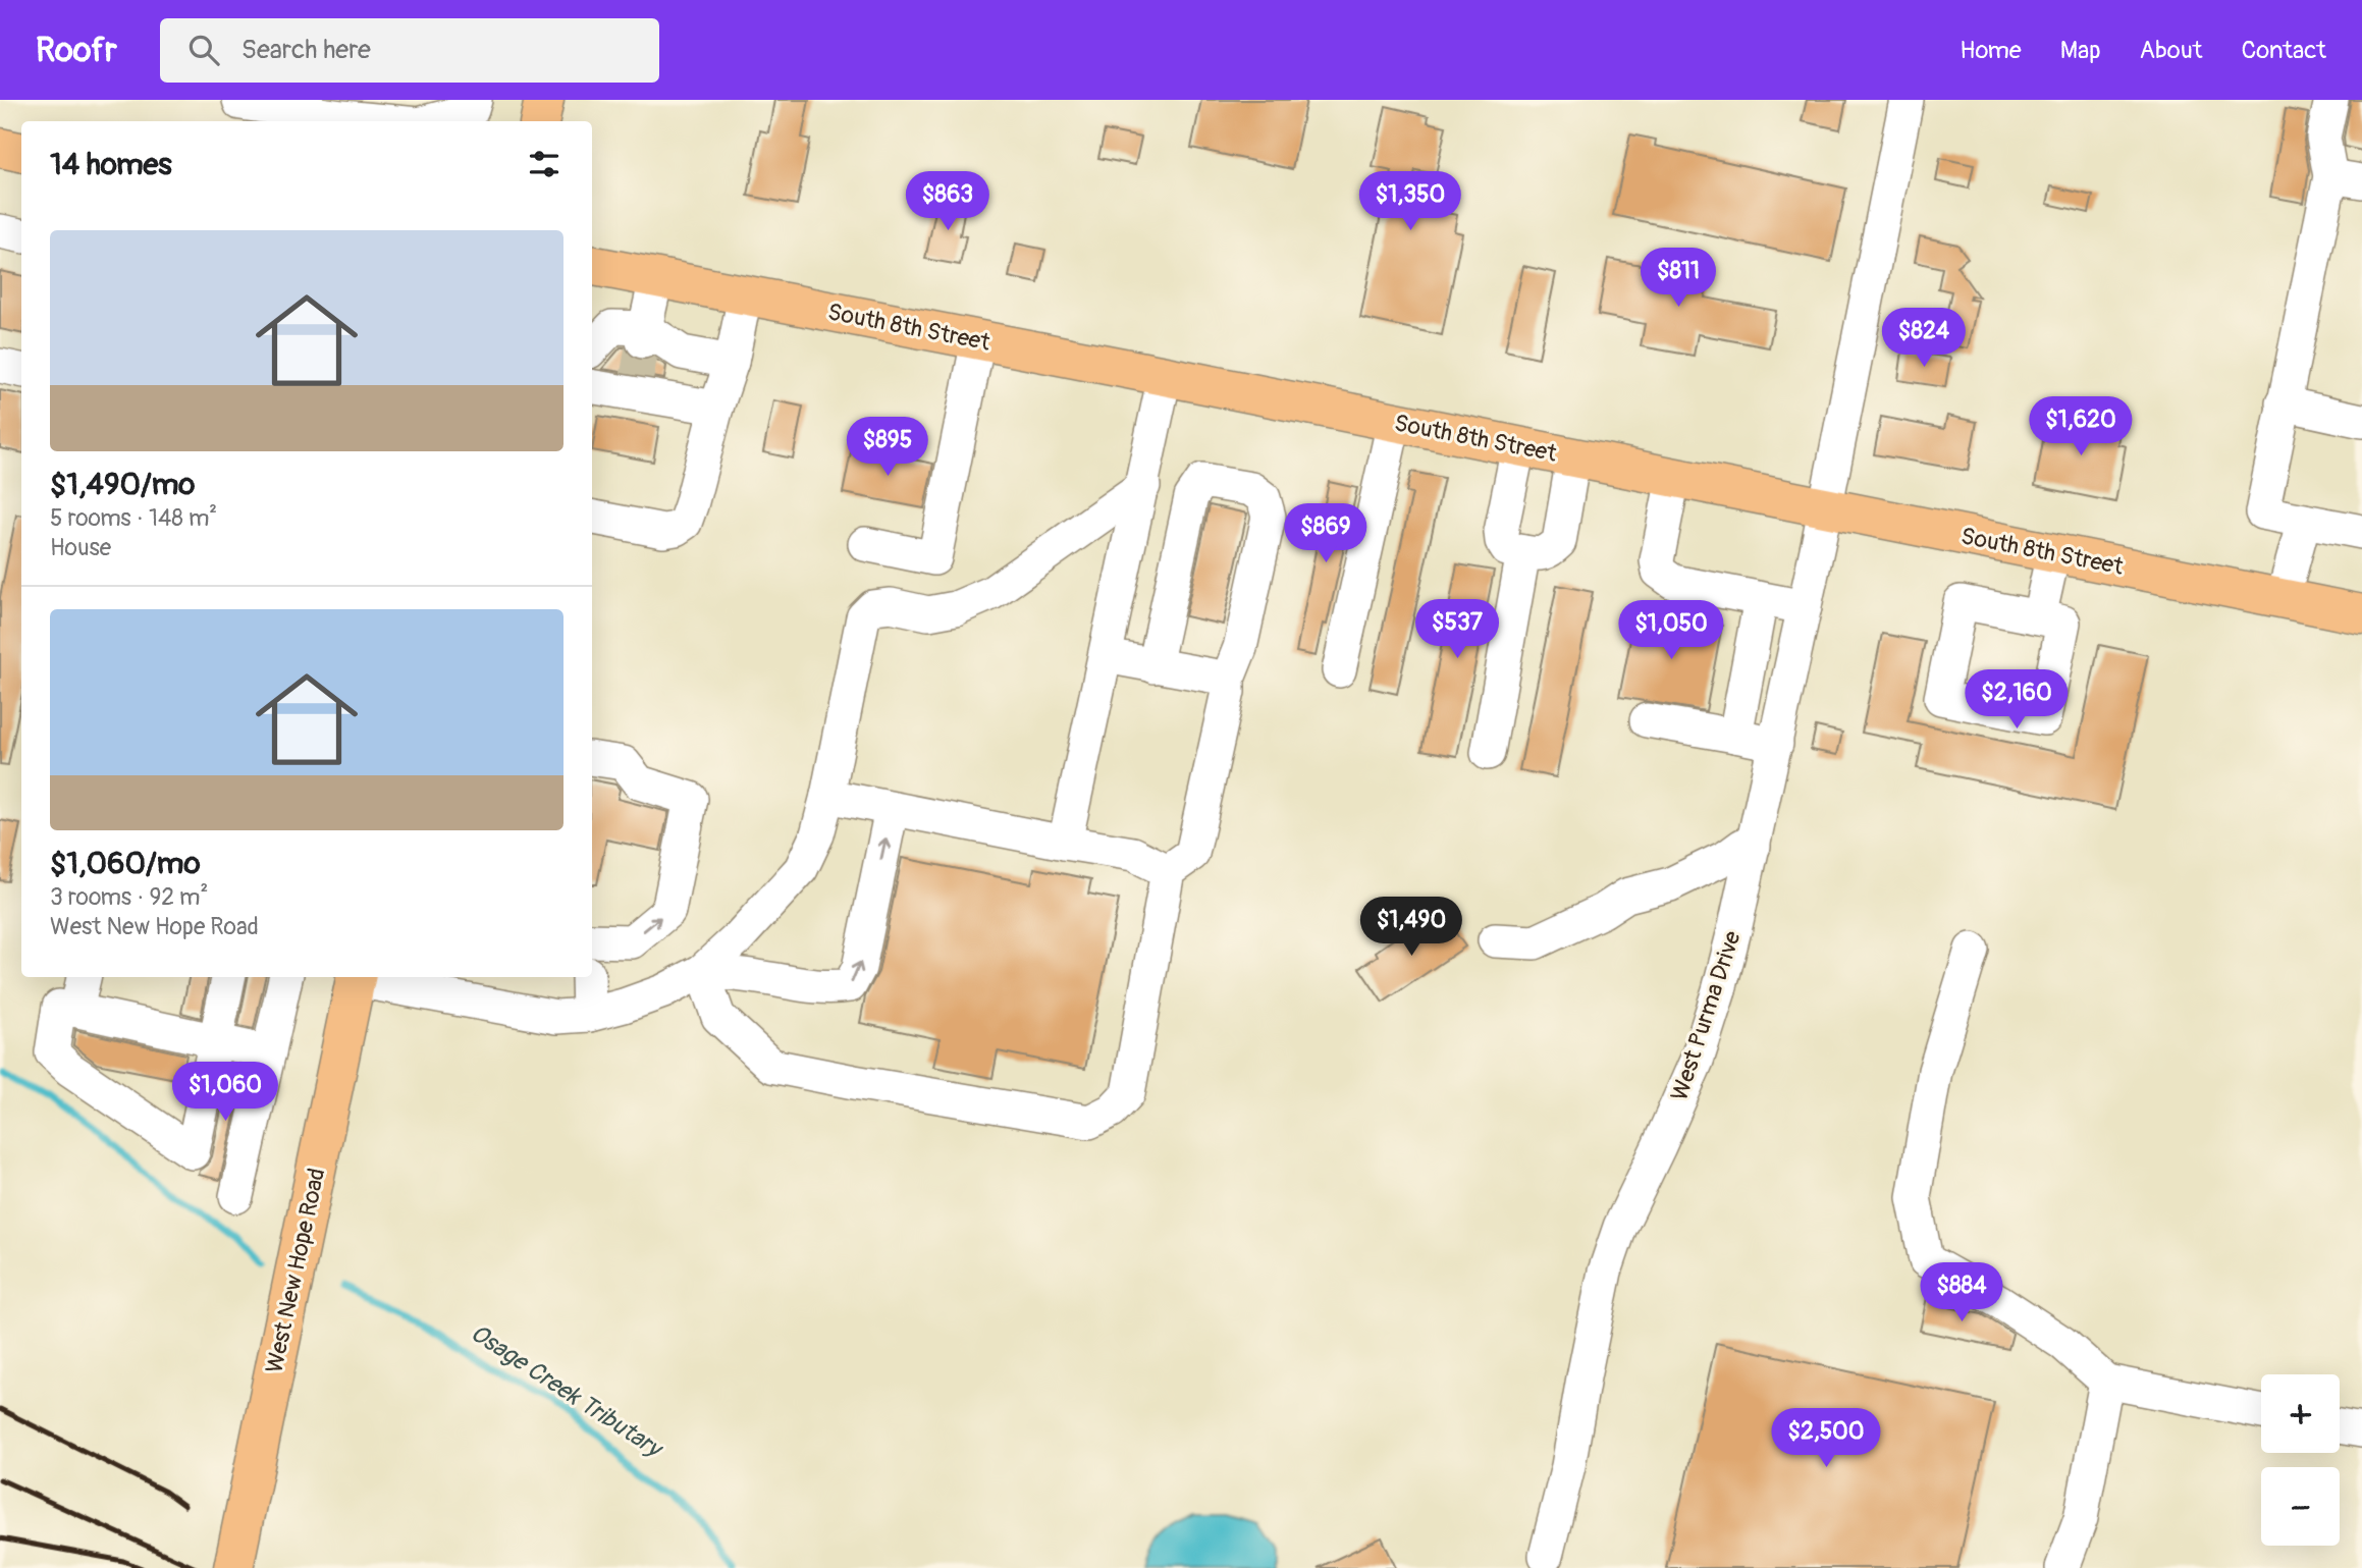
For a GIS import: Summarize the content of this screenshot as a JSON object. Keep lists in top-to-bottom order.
{
  "streets": {
    "main road": ["South 8th Street", "West New Hope Road"],
    "street": ["West Purma Drive"]
  },
  "crossings": [
    ["South 8th Street", "West Purma Drive"]
  ],
  "water": ["Osage Creek Tributary"],
  "page": {
    "header": "Roofr",
    "search": "Search here",
    "nav": [
      "Home",
      "Map",
      "About",
      "Contact"
    ],
    "heading": "14 homes",
    "price": [
      "$863",
      "$1,350",
      "$811",
      "$824",
      "$1,620",
      "$895",
      "$869",
      "$537",
      "$1,050",
      "$2,160",
      "$1,490",
      "$1,060",
      "$884",
      "$2,500"
    ],
    "list": [
      {
        "name": "$1,490/mo",
        "note": "5 rooms · 148 m² · House"
      },
      {
        "name": "$1,060/mo",
        "note": "3 rooms · 92 m² · West New Hope Road"
      }
    ],
    "map_buttons": ["+", "−"]
  }
}
